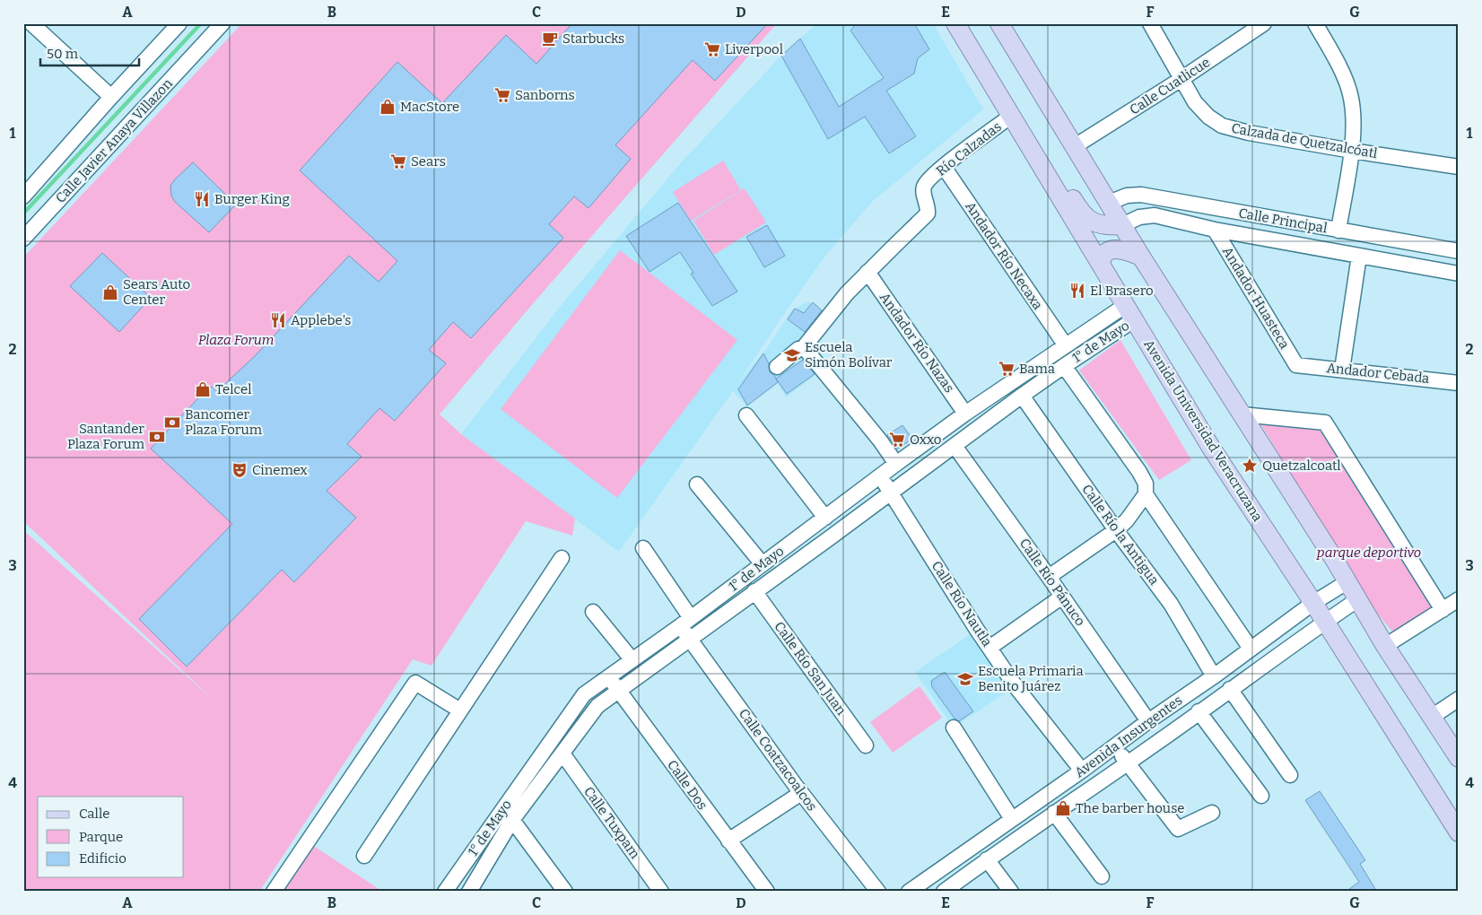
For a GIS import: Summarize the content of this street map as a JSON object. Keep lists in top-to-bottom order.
{
  "streets": {
    "main road": ["Avenida Universidad Veracruzana"],
    "street": [
      "Calle Cuatlicue",
      "Calle Javier Anaya Villazon",
      "Calzada de Quetzalcóatl",
      "Río Calzadas",
      "Calle Principal",
      "Andador Río Necaxa",
      "Andador Huasteca",
      "1° de Mayo",
      "Andador Río Nazas",
      "Andador Cebada",
      "Calle Río la Antigua",
      "Calle Río Pánuco",
      "Calle Río Nautla",
      "Calle Río San Juan",
      "Avenida Insurgentes",
      "Calle Coatzacoalcos",
      "Calle Dos",
      "Calle Tuxpam"
    ]
  },
  "crossings": [
    ["Calle Cuatlicue", "Calzada de Quetzalcóatl"],
    ["Río Calzadas", "Andador Río Necaxa"],
    ["Río Calzadas", "Andador Río Nazas"],
    ["Río Calzadas", "Avenida Universidad Veracruzana"],
    ["Calle Principal", "Andador Huasteca"],
    ["Andador Río Necaxa", "1° de Mayo"],
    ["Andador Huasteca", "Andador Cebada"],
    ["1° de Mayo", "Andador Río Nazas"],
    ["1° de Mayo", "Avenida Universidad Veracruzana"],
    ["1° de Mayo", "Calle Río la Antigua"],
    ["1° de Mayo", "Calle Río Pánuco"],
    ["1° de Mayo", "Calle Río Nautla"],
    ["1° de Mayo", "Calle Río San Juan"],
    ["1° de Mayo", "Calle Coatzacoalcos"],
    ["1° de Mayo", "Calle Dos"],
    ["1° de Mayo", "Calle Tuxpam"],
    ["Avenida Universidad Veracruzana", "Avenida Insurgentes"],
    ["Calle Río la Antigua", "Avenida Insurgentes"],
    ["Calle Río Pánuco", "Avenida Insurgentes"],
    ["Calle Río Nautla", "Avenida Insurgentes"]
  ],
  "parks": ["Plaza Forum", "parque deportivo"],
  "places": {
    "cafe": ["Starbucks"],
    "supermarket": [
      "Liverpool",
      "Sanborns",
      "Sears",
      "Bama",
      "Oxxo"
    ],
    "shop": [
      "MacStore",
      "Sears Auto Center",
      "Telcel",
      "The barber house"
    ],
    "restaurant": ["Burger King", "El Brasero", "Applebe's"],
    "school or university": ["Escuela Simón Bolívar", "Escuela Primaria Benito Juárez"],
    "bank": ["Bancomer Plaza Forum", "Santander Plaza Forum"],
    "place": ["Quetzalcoatl"],
    "theatre": ["Cinemex"]
  },
  "legend": ["Calle", "Parque", "Edificio"],
  "scale_bar": "50 m",
  "grid": {
    "columns": [
      "A",
      "B",
      "C",
      "D",
      "E",
      "F",
      "G"
    ],
    "rows": [
      "1",
      "2",
      "3",
      "4"
    ]
  }
}
